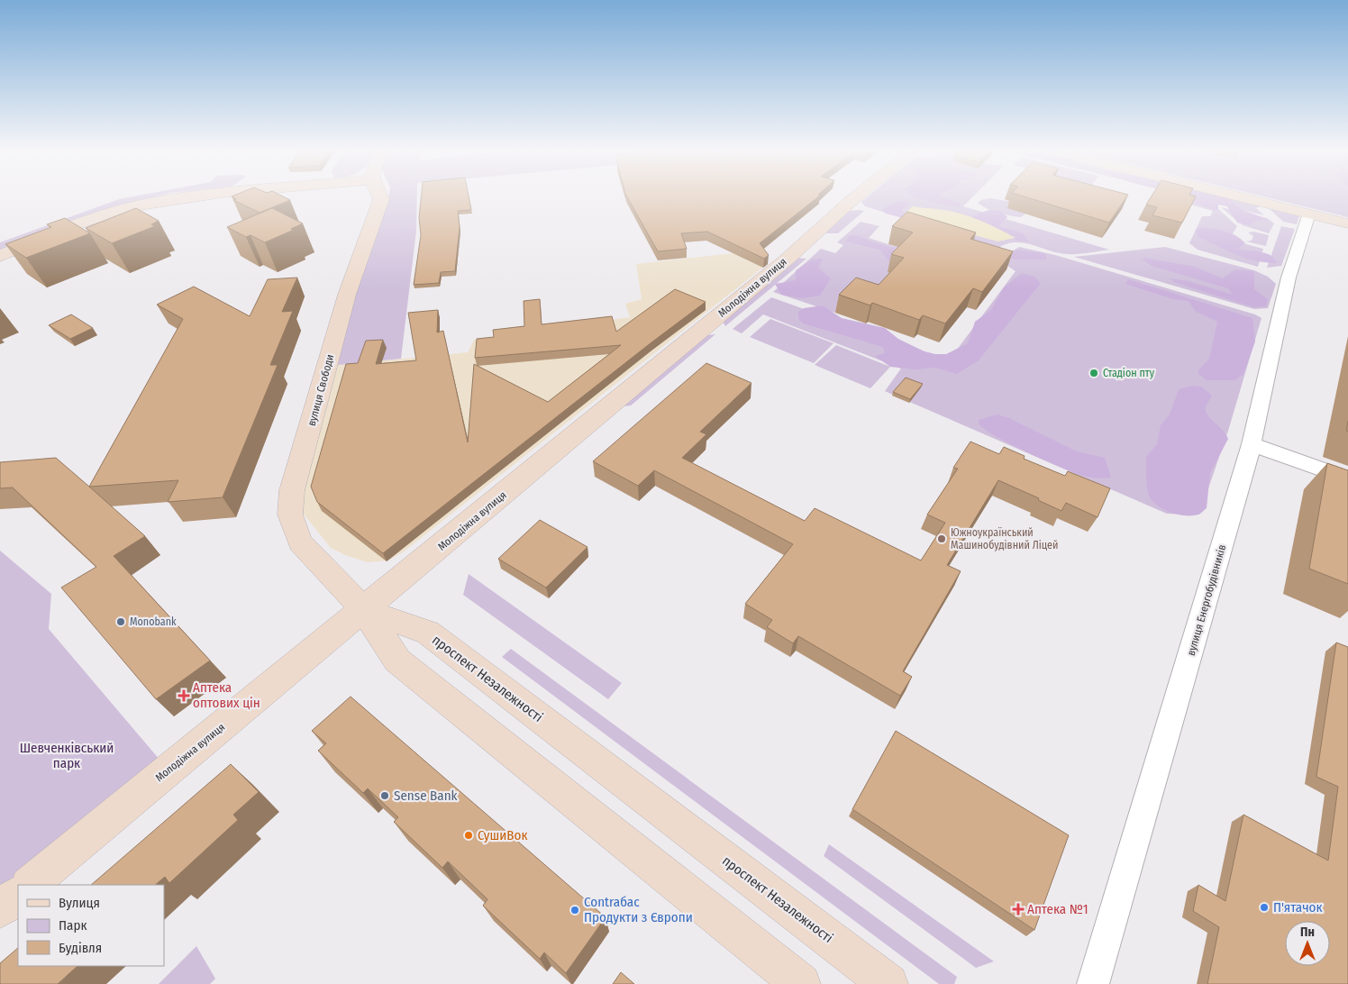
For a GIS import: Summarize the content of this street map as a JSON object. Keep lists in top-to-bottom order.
{
  "streets": {
    "street": [
      "Молодіжна вулиця",
      "вулиця Свободи",
      "вулиця Енергобудівників",
      "проспект Незалежності"
    ]
  },
  "crossings": [
    ["Молодіжна вулиця", "вулиця Свободи"],
    ["Молодіжна вулиця", "проспект Незалежності"],
    ["вулиця Свободи", "проспект Незалежності"]
  ],
  "parks": ["Шевченківський парк"],
  "places": {
    "other": [
      "Стадіон пту",
      "Южноукраїнський Машинобудівний Ліцей",
      "Monobank",
      "Sense Bank",
      "СушиВок",
      "П'ятачок",
      "Contraбас Продукти з Європи"
    ],
    "health": ["Аптека оптових цін", "Аптека №1"]
  },
  "legend": ["Вулиця", "Парк", "Будівля"],
  "north": "top"
}
